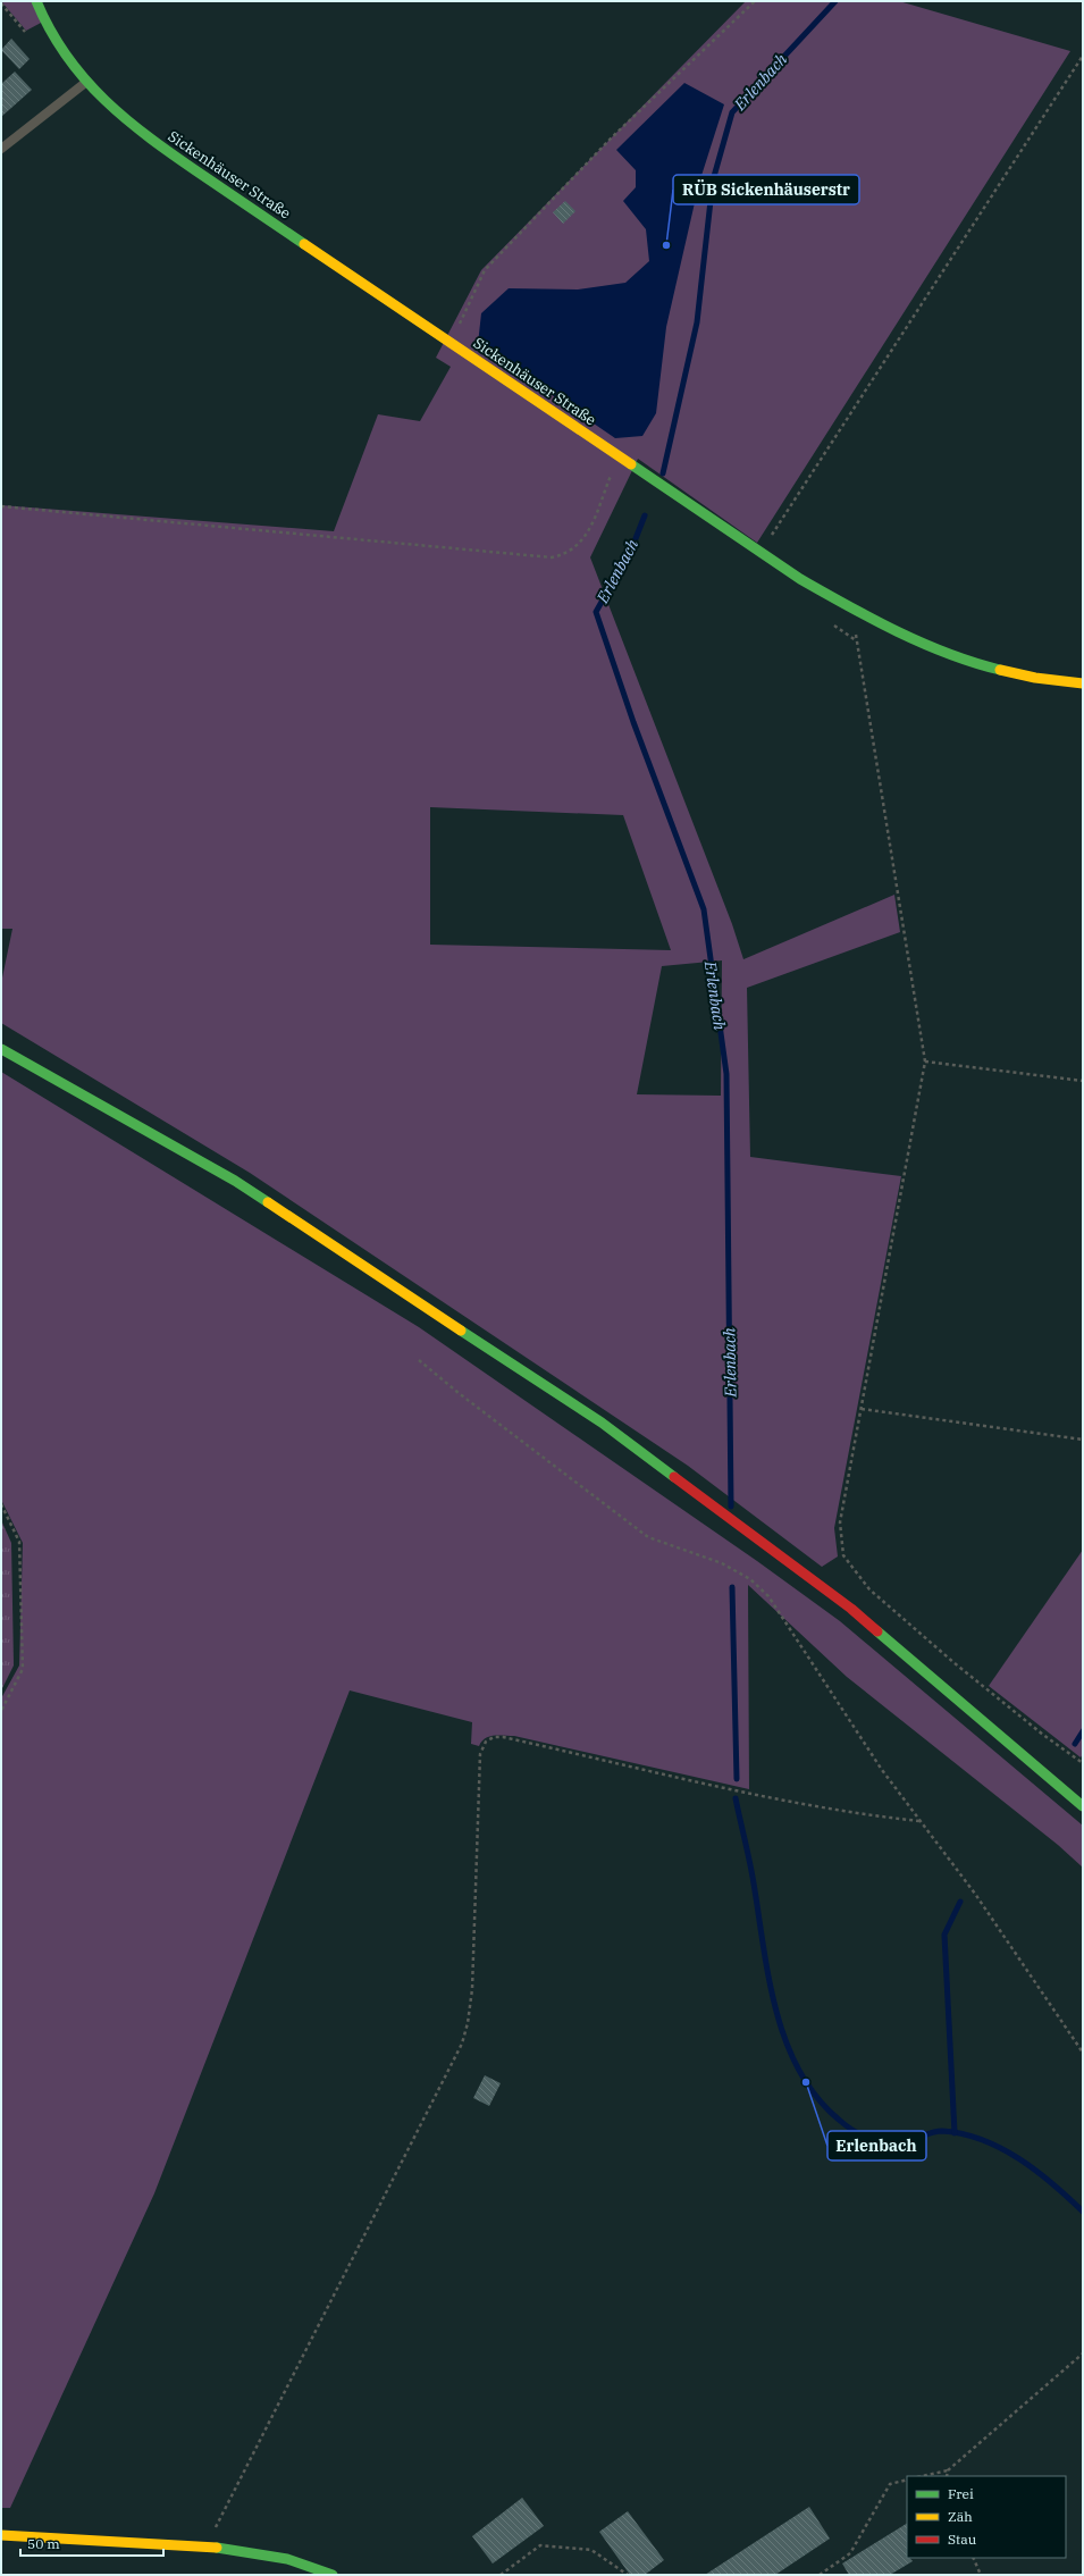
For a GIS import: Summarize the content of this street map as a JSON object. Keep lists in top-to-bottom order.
{
  "streets": {
    "street": ["Sickenhäuser Straße"]
  },
  "water": ["Erlenbach"],
  "places": ["RÜB Sickenhäuserstr", "Erlenbach"],
  "legend": ["Frei", "Zäh", "Stau"],
  "scale_bar": "50 m"
}
